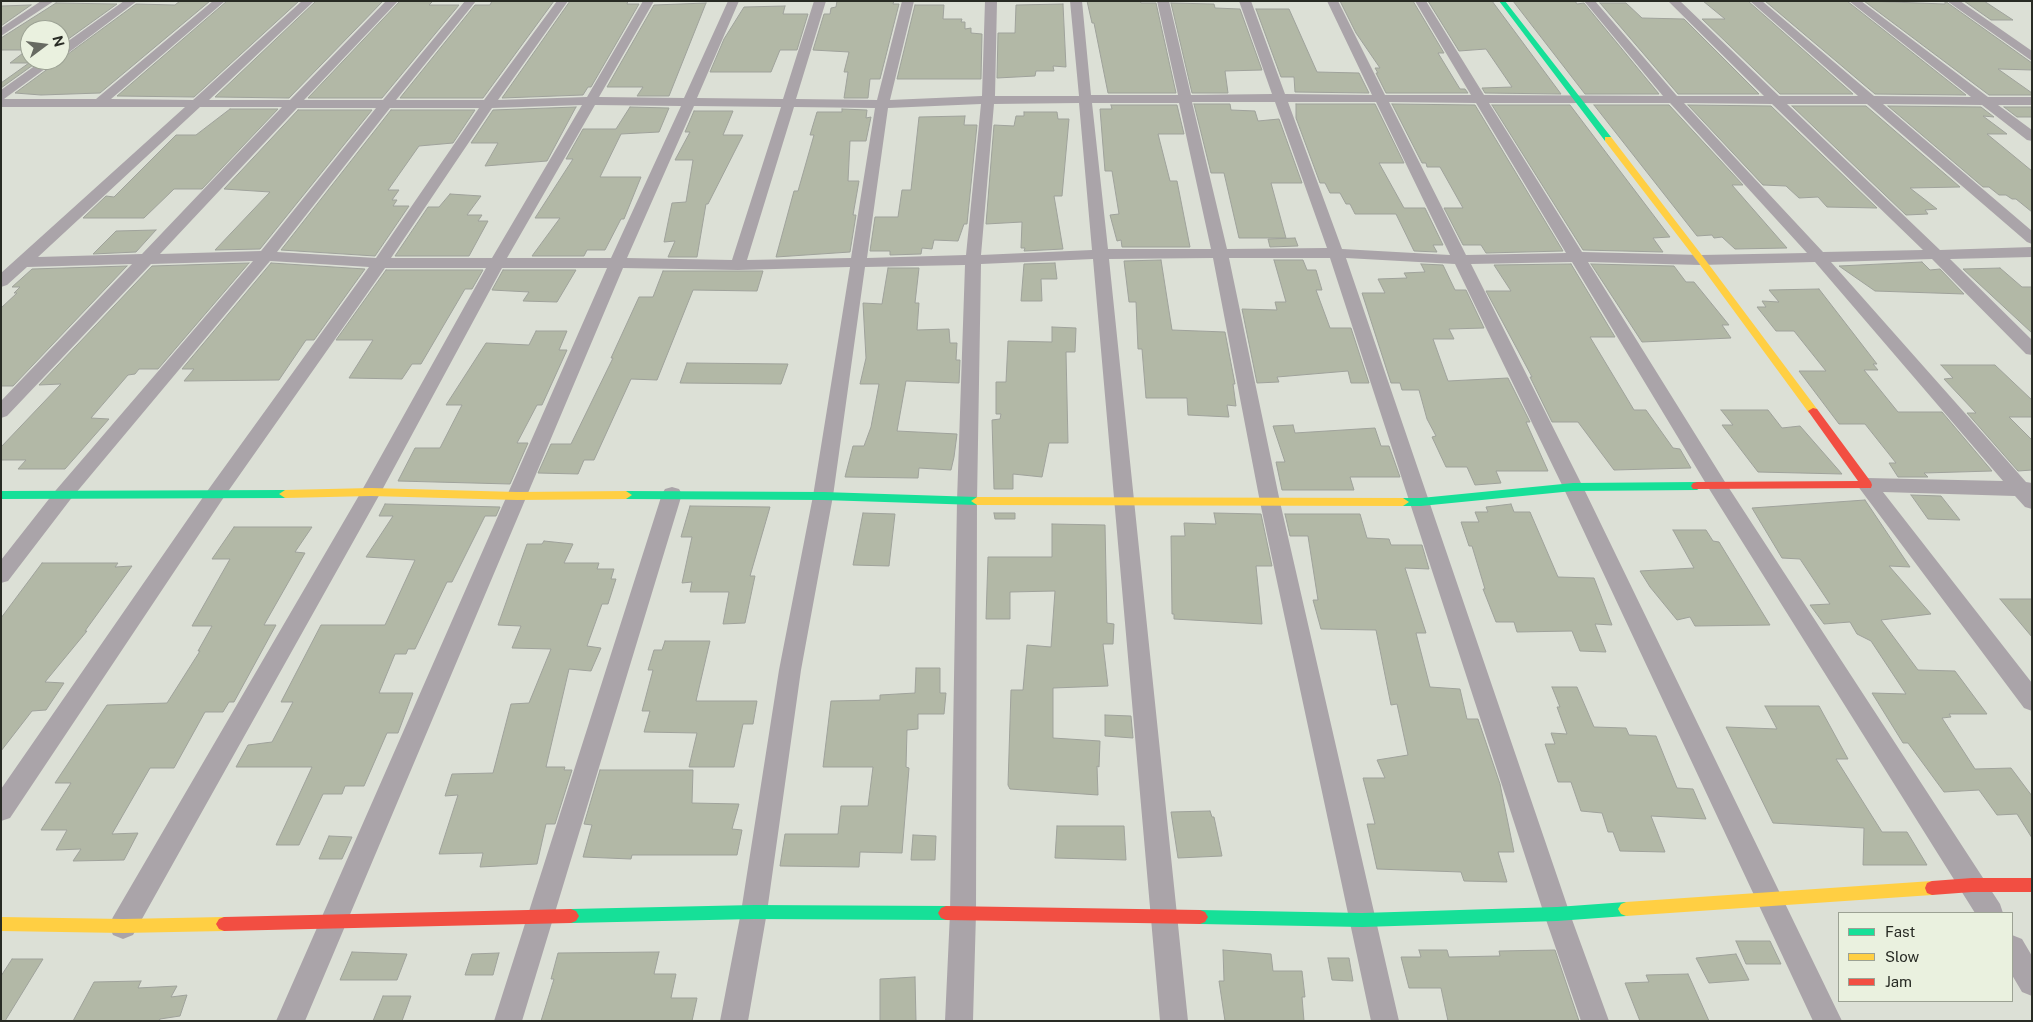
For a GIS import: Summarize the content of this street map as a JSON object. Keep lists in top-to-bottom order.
{
  "legend": ["Fast", "Slow", "Jam"],
  "north": "right"
}
